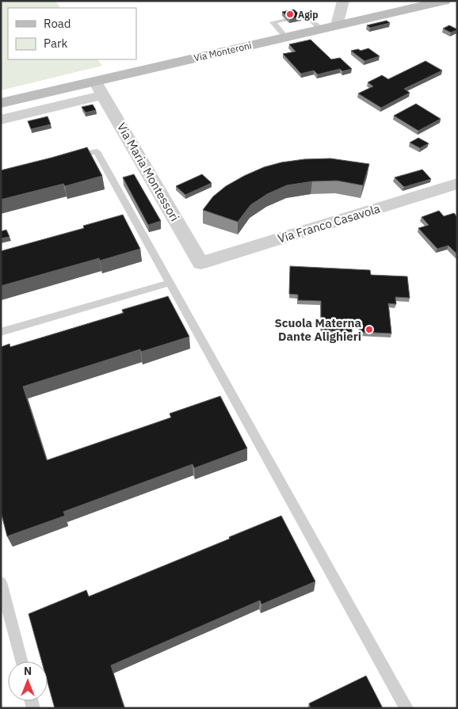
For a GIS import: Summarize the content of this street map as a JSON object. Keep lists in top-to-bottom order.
{
  "streets": {
    "main road": ["Via Monteroni"],
    "street": ["Via Maria Montessori", "Via Franco Casavola"]
  },
  "crossings": [
    ["Via Monteroni", "Via Maria Montessori"],
    ["Via Maria Montessori", "Via Franco Casavola"]
  ],
  "places": ["Agip", "Scuola Materna Dante Alighieri"],
  "legend": ["Road", "Park"],
  "north": "top"
}
